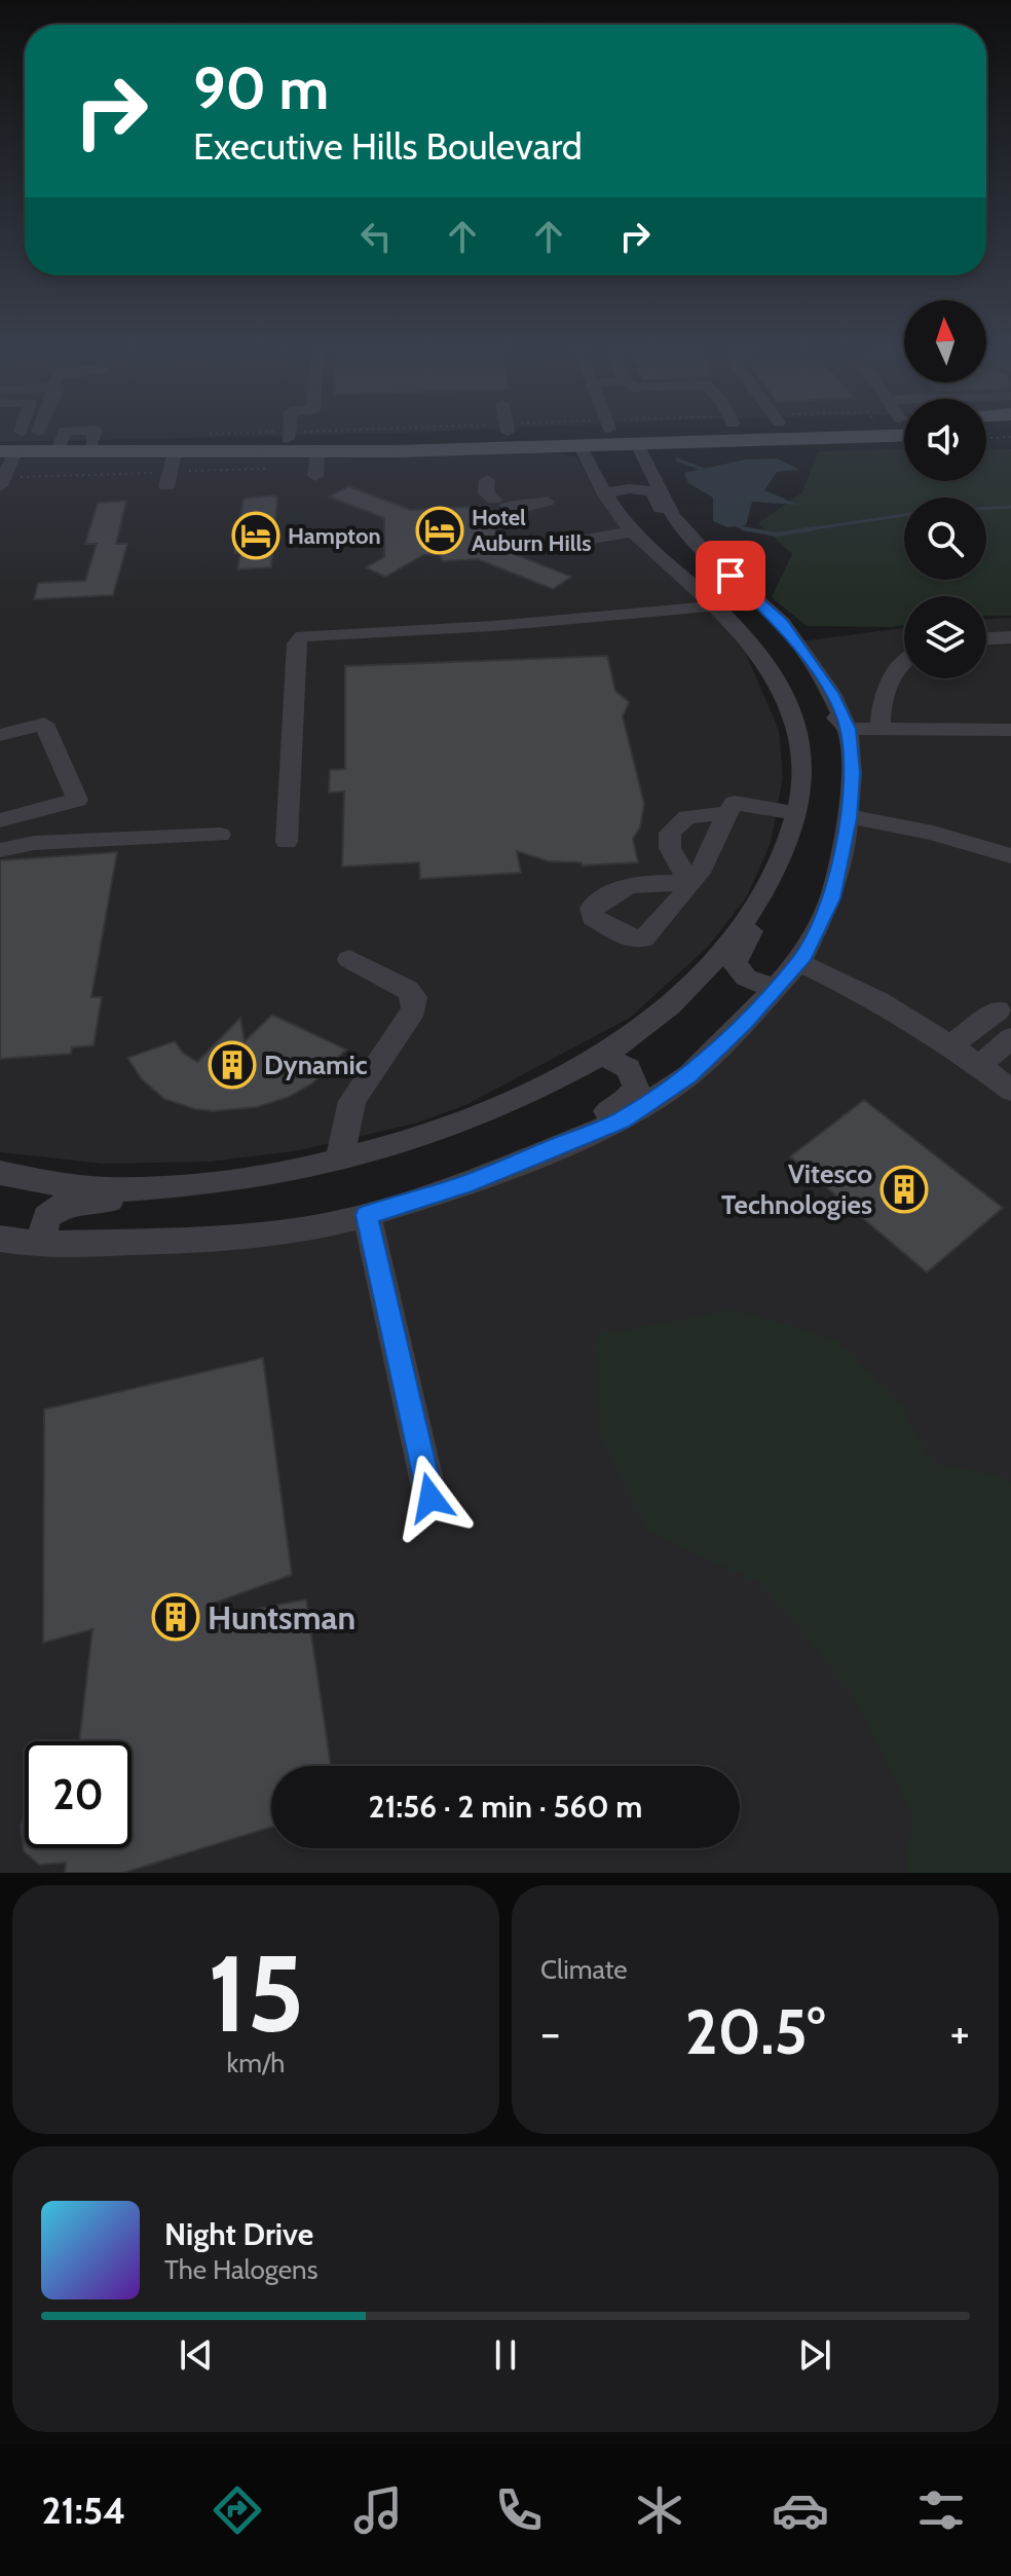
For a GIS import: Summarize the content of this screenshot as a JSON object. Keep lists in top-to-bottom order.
{
  "places": {
    "hotel": ["Hotel Auburn Hills", "Hampton"],
    "building": ["Dynamic", "Vitesco Technologies", "Huntsman"]
  },
  "north": "top",
  "page": {
    "turn": ["90 m", "Executive Hills Boulevard"],
    "limit": "20",
    "trip": "21:56 · 2 min · 560 m",
    "tile": [
      ["15", "km/h"],
      "Climate"
    ],
    "heat": ["−", "20.5°", "+"],
    "song": ["Night Drive", "The Halogens"],
    "tabs": "21:54"
  }
}
